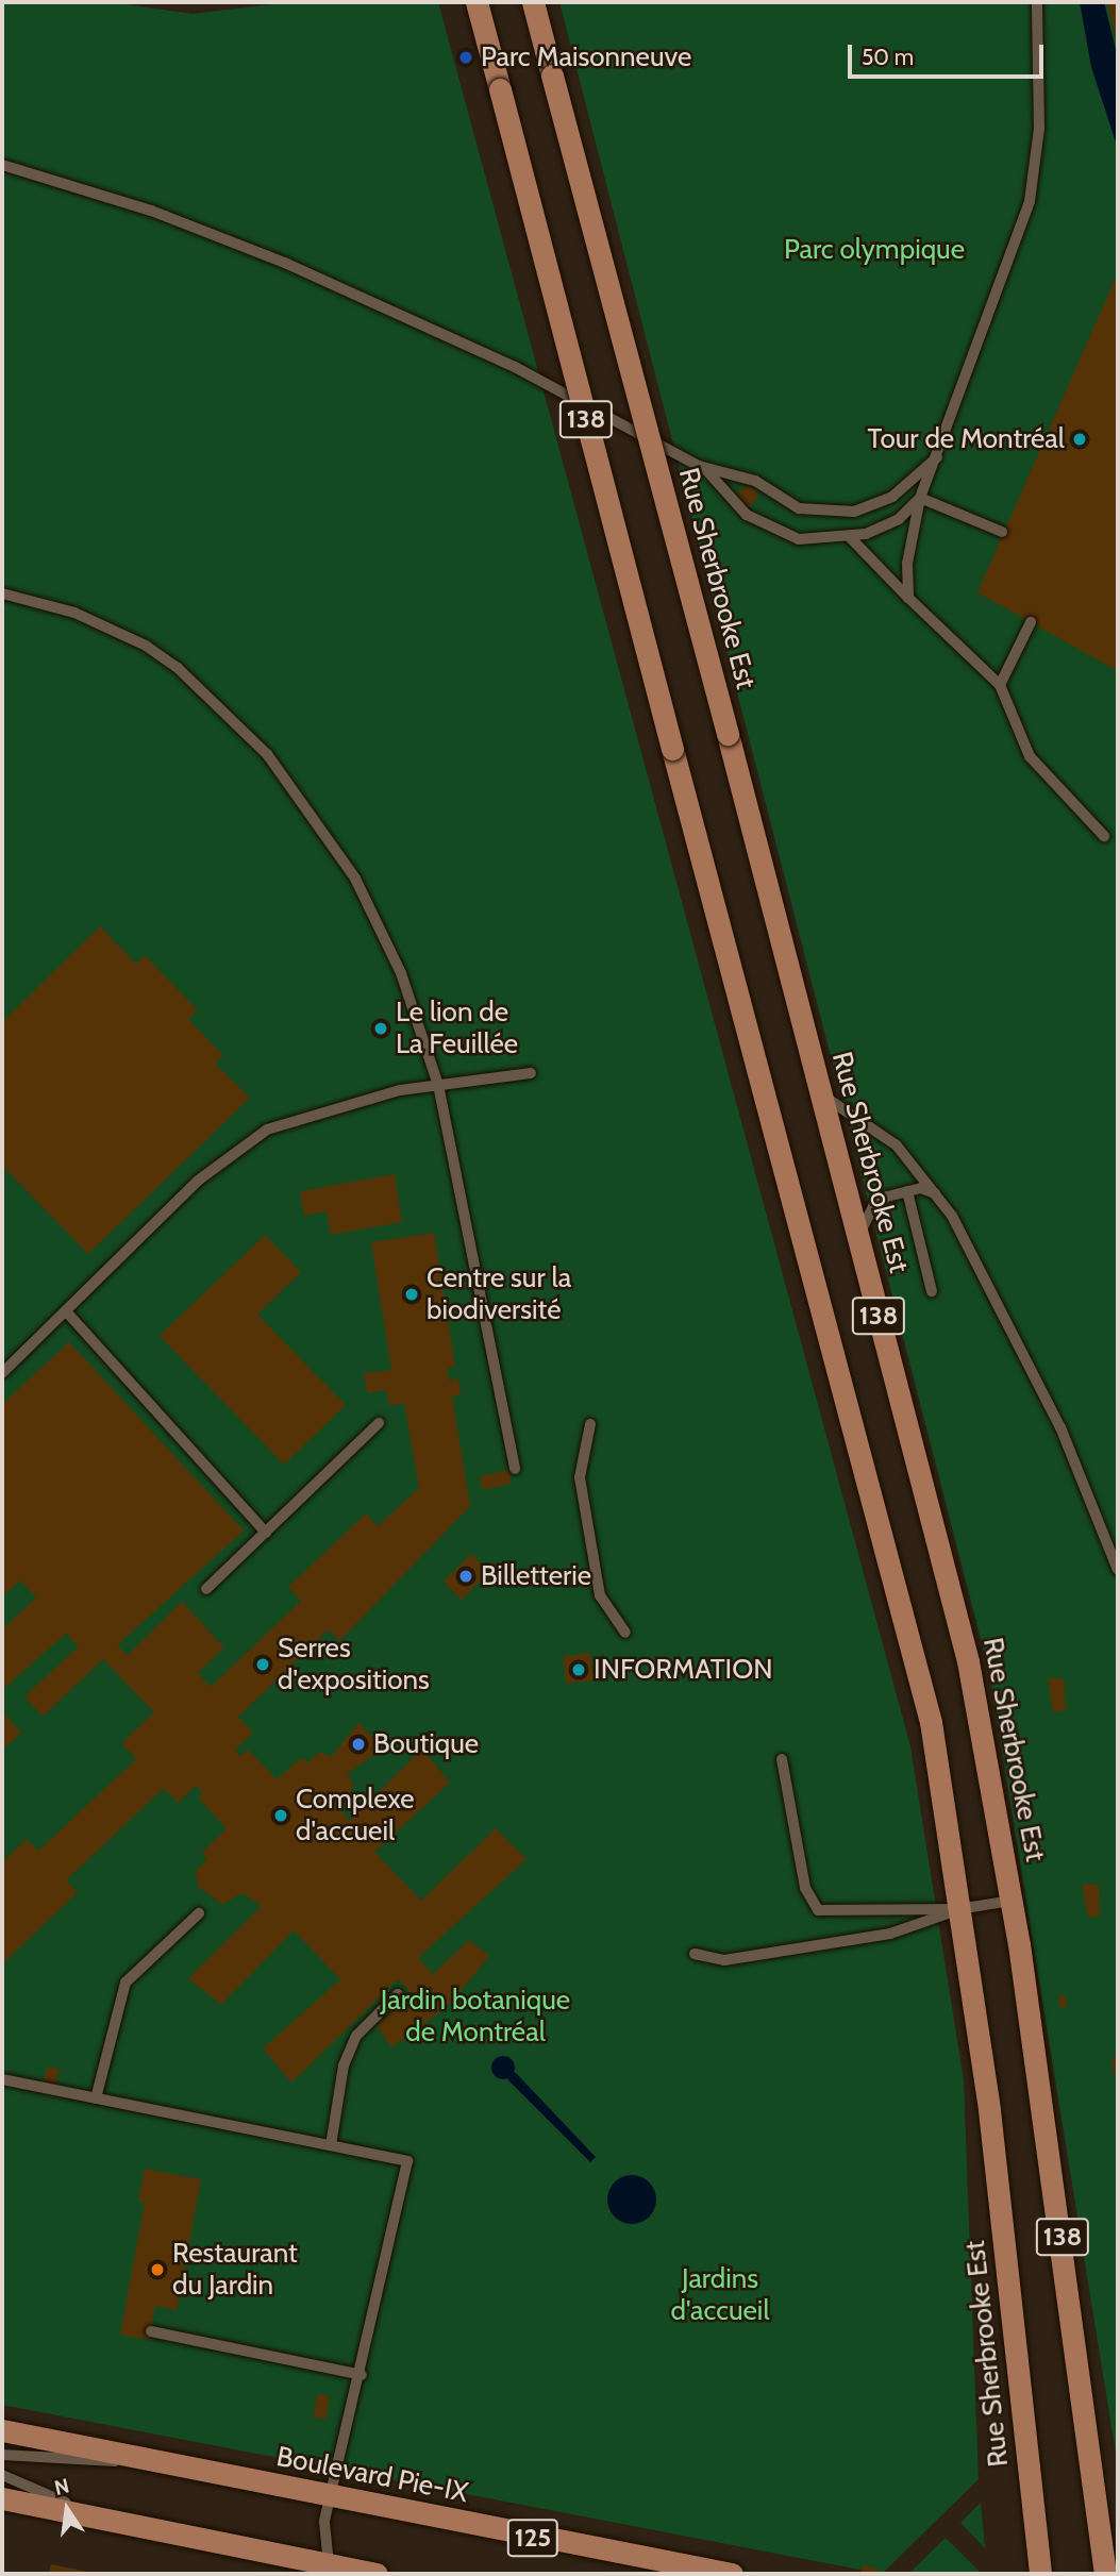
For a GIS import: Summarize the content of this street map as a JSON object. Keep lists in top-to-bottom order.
{
  "streets": {
    "main road": [
      "138",
      "Rue Sherbrooke Est",
      "Boulevard Pie-IX",
      "125"
    ]
  },
  "parks": ["Parc olympique", "Jardin botanique de Montréal", "Jardins d'accueil"],
  "places": [
    "Parc Maisonneuve",
    "Tour de Montréal",
    "Le lion de La Feuillée",
    "Centre sur la biodiversité",
    "Billetterie",
    "Serres d'expositions",
    "INFORMATION",
    "Boutique",
    "Complexe d'accueil",
    "Restaurant du Jardin"
  ],
  "scale_bar": "50 m",
  "north": "top"
}
